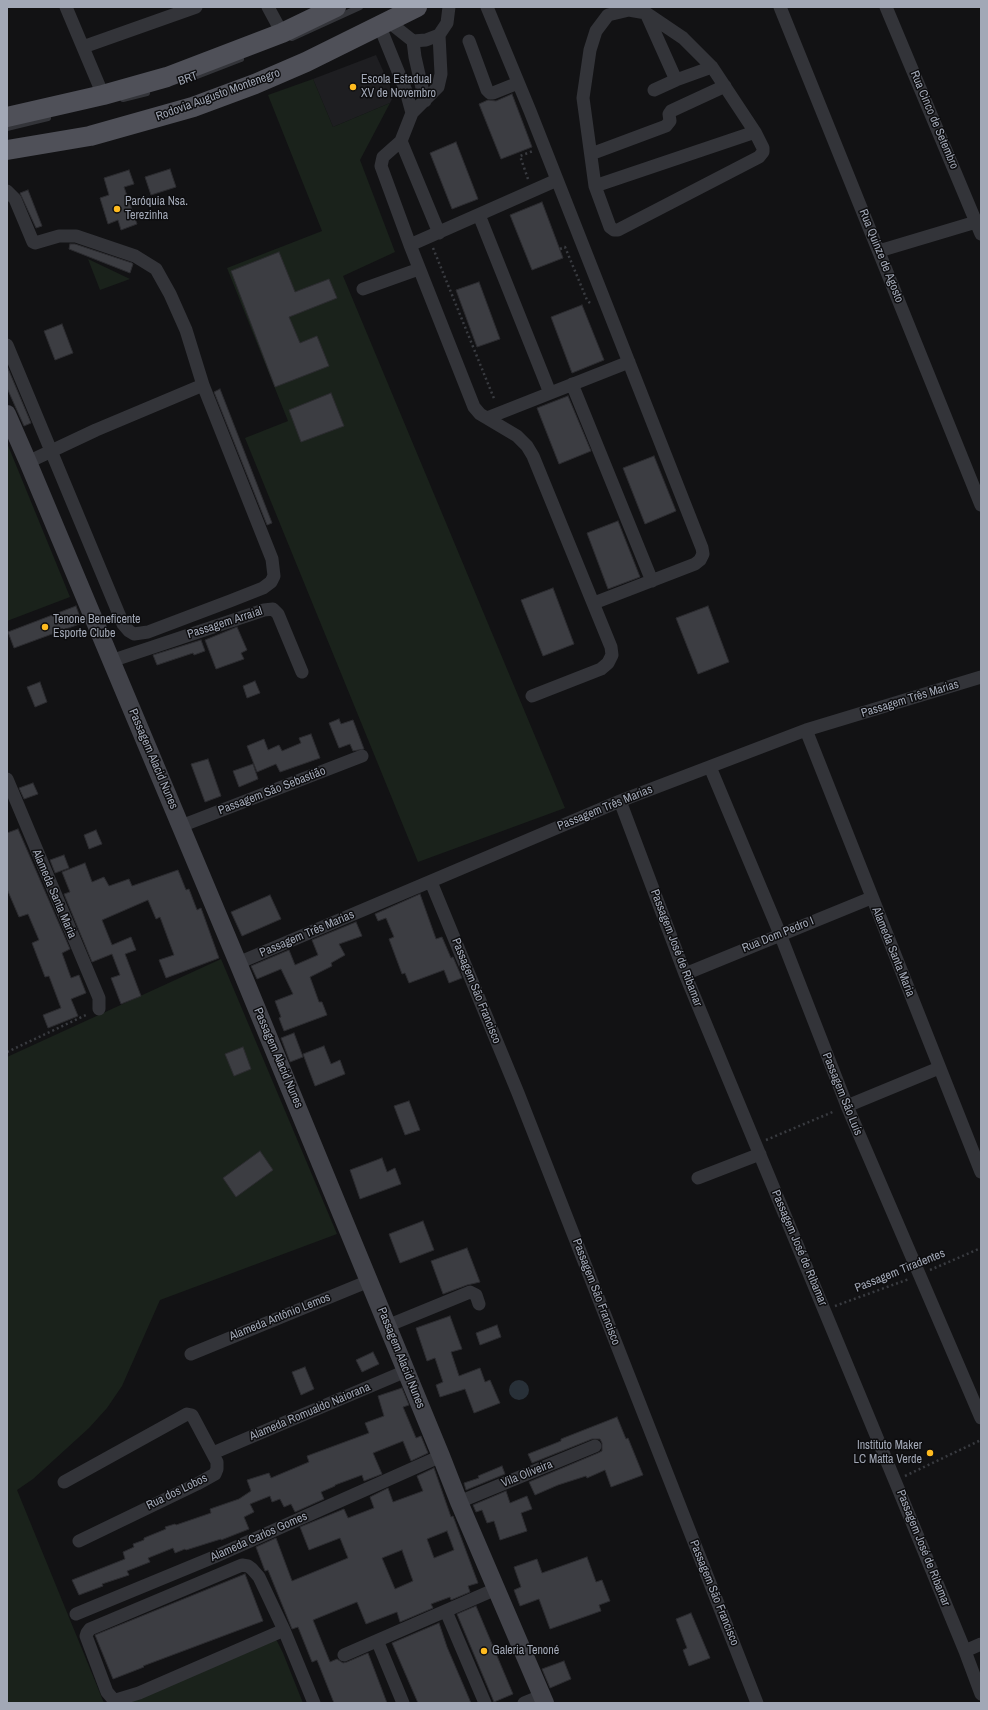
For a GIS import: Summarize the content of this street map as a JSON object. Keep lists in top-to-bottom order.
{
  "streets": {
    "main road": ["Rodovia Augusto Montenegro", "Passagem Alacid Nunes"],
    "street": [
      "Rua Cinco de Setembro",
      "Rua Quinze de Agosto",
      "Passagem Arraial",
      "Passagem Três Marias",
      "Passagem São Sebastião",
      "Alameda Santa Maria",
      "Rua Dom Pedro I",
      "Passagem José de Ribamar",
      "Passagem São Francisco",
      "Passagem São Luís",
      "Alameda Antônio Lemos",
      "Alameda Romualdo Naiorana",
      "Vila Oliveira",
      "Rua dos Lobos",
      "Alameda Carlos Gomes"
    ],
    "lane": ["BRT"],
    "path": ["Passagem Tiradentes"]
  },
  "crossings": [
    ["Passagem Arraial", "Passagem Alacid Nunes"],
    ["Passagem Três Marias", "Passagem Alacid Nunes"],
    ["Passagem Três Marias", "Alameda Santa Maria"],
    ["Passagem Três Marias", "Passagem José de Ribamar"],
    ["Passagem Três Marias", "Passagem São Francisco"],
    ["Passagem Três Marias", "Passagem São Luís"],
    ["Passagem Alacid Nunes", "Passagem São Sebastião"],
    ["Passagem Alacid Nunes", "Alameda Antônio Lemos"],
    ["Passagem Alacid Nunes", "Alameda Romualdo Naiorana"],
    ["Passagem Alacid Nunes", "Vila Oliveira"],
    ["Passagem Alacid Nunes", "Alameda Carlos Gomes"],
    ["Alameda Santa Maria", "Rua Dom Pedro I"],
    ["Rua Dom Pedro I", "Passagem José de Ribamar"],
    ["Rua Dom Pedro I", "Passagem São Luís"],
    ["Passagem José de Ribamar", "Passagem Tiradentes"],
    ["Passagem São Luís", "Passagem Tiradentes"],
    ["Alameda Romualdo Naiorana", "Rua dos Lobos"]
  ],
  "places": [
    "Escola Estadual XV de Novembro",
    "Paróquia Nsa. Terezinha",
    "Tenone Beneficente Esporte Clube",
    "Instituto Maker LC Matta Verde",
    "Galeria Tenoné"
  ]
}
